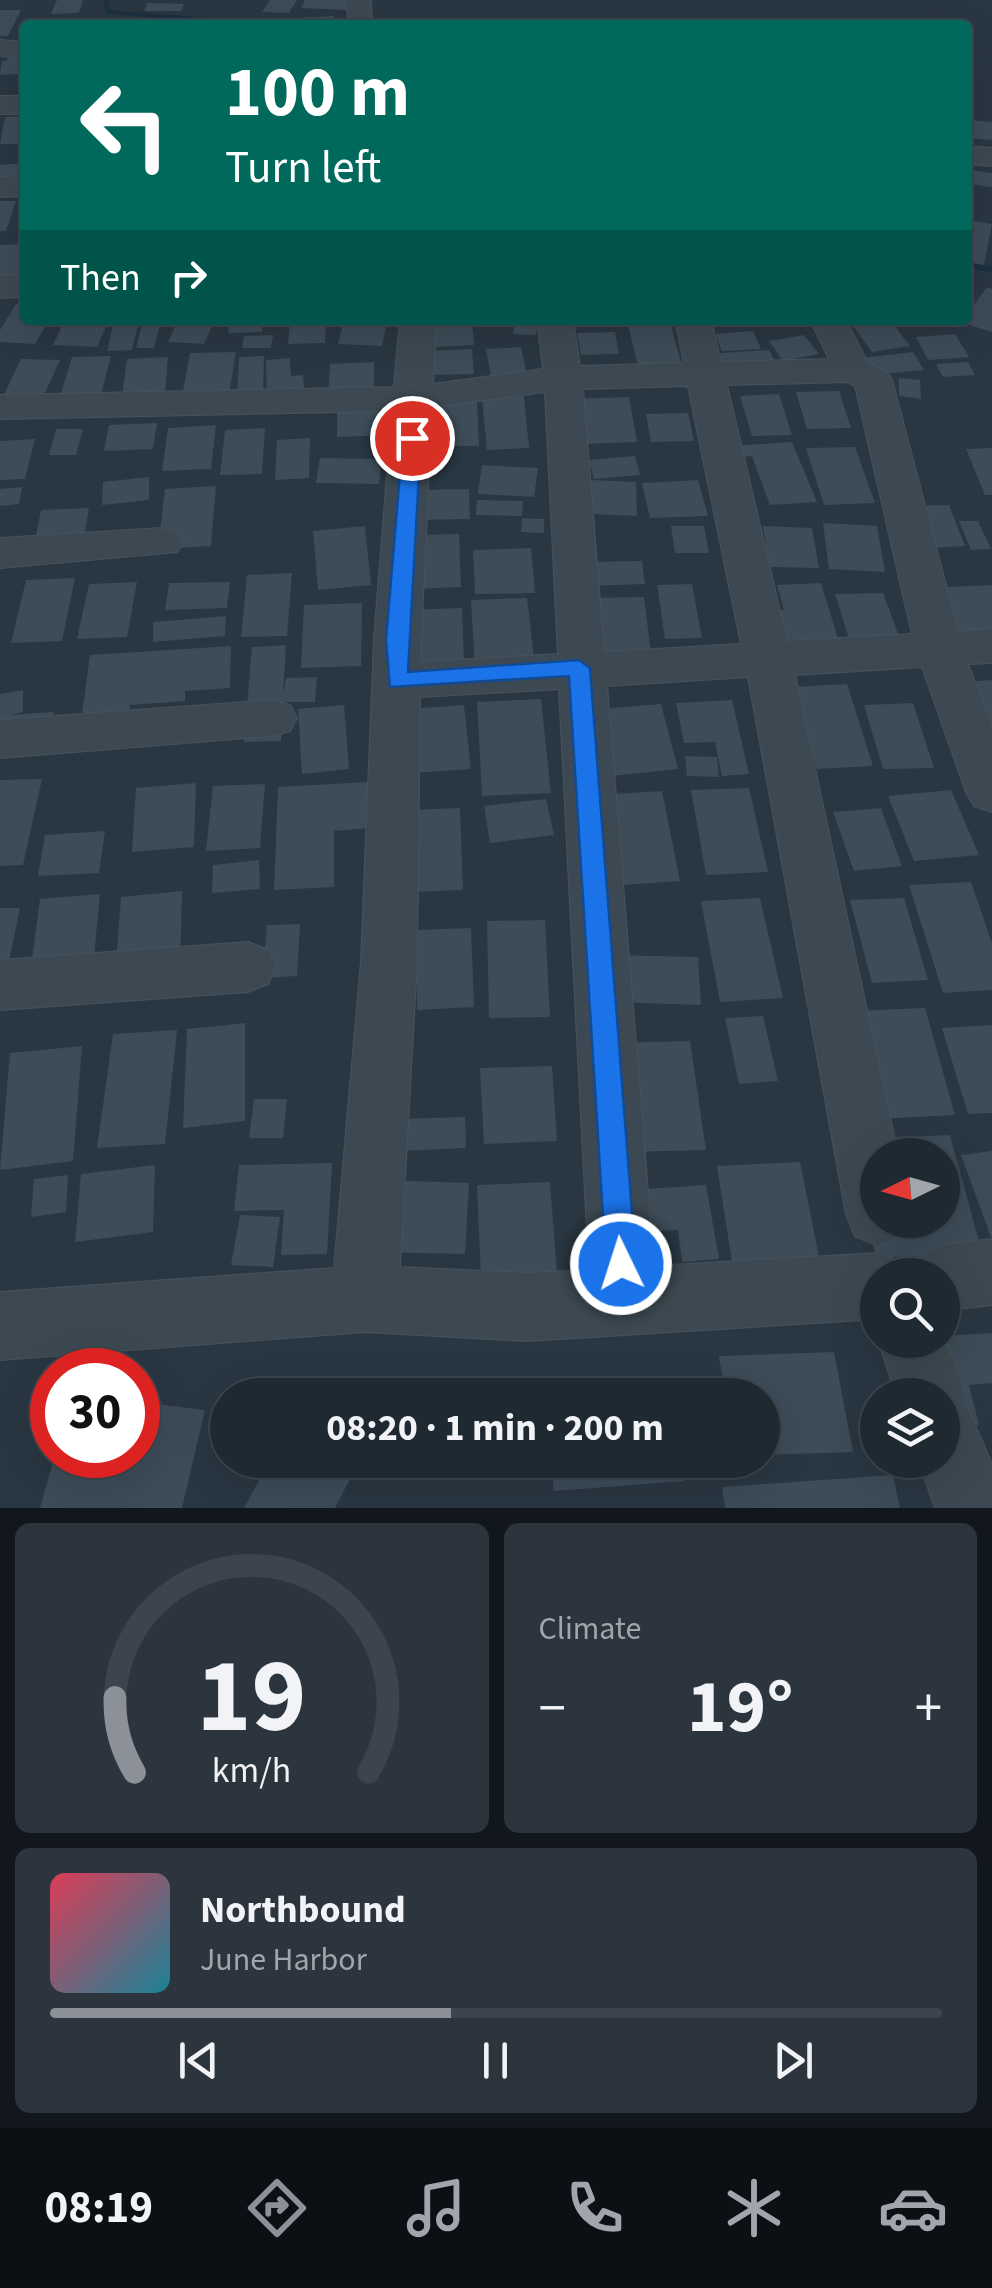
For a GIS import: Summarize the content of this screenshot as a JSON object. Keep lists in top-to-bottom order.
{
  "north": "left",
  "page": {
    "turn": ["100 m", "Turn left"],
    "then": "Then",
    "limit": "30",
    "trip": "08:20 · 1 min · 200 m",
    "tile": "Climate",
    "heat": ["−", "19°", "+"],
    "song": ["Northbound", "June Harbor"],
    "tabs": "08:19",
    "gauge": ["19", "km/h"]
  }
}
